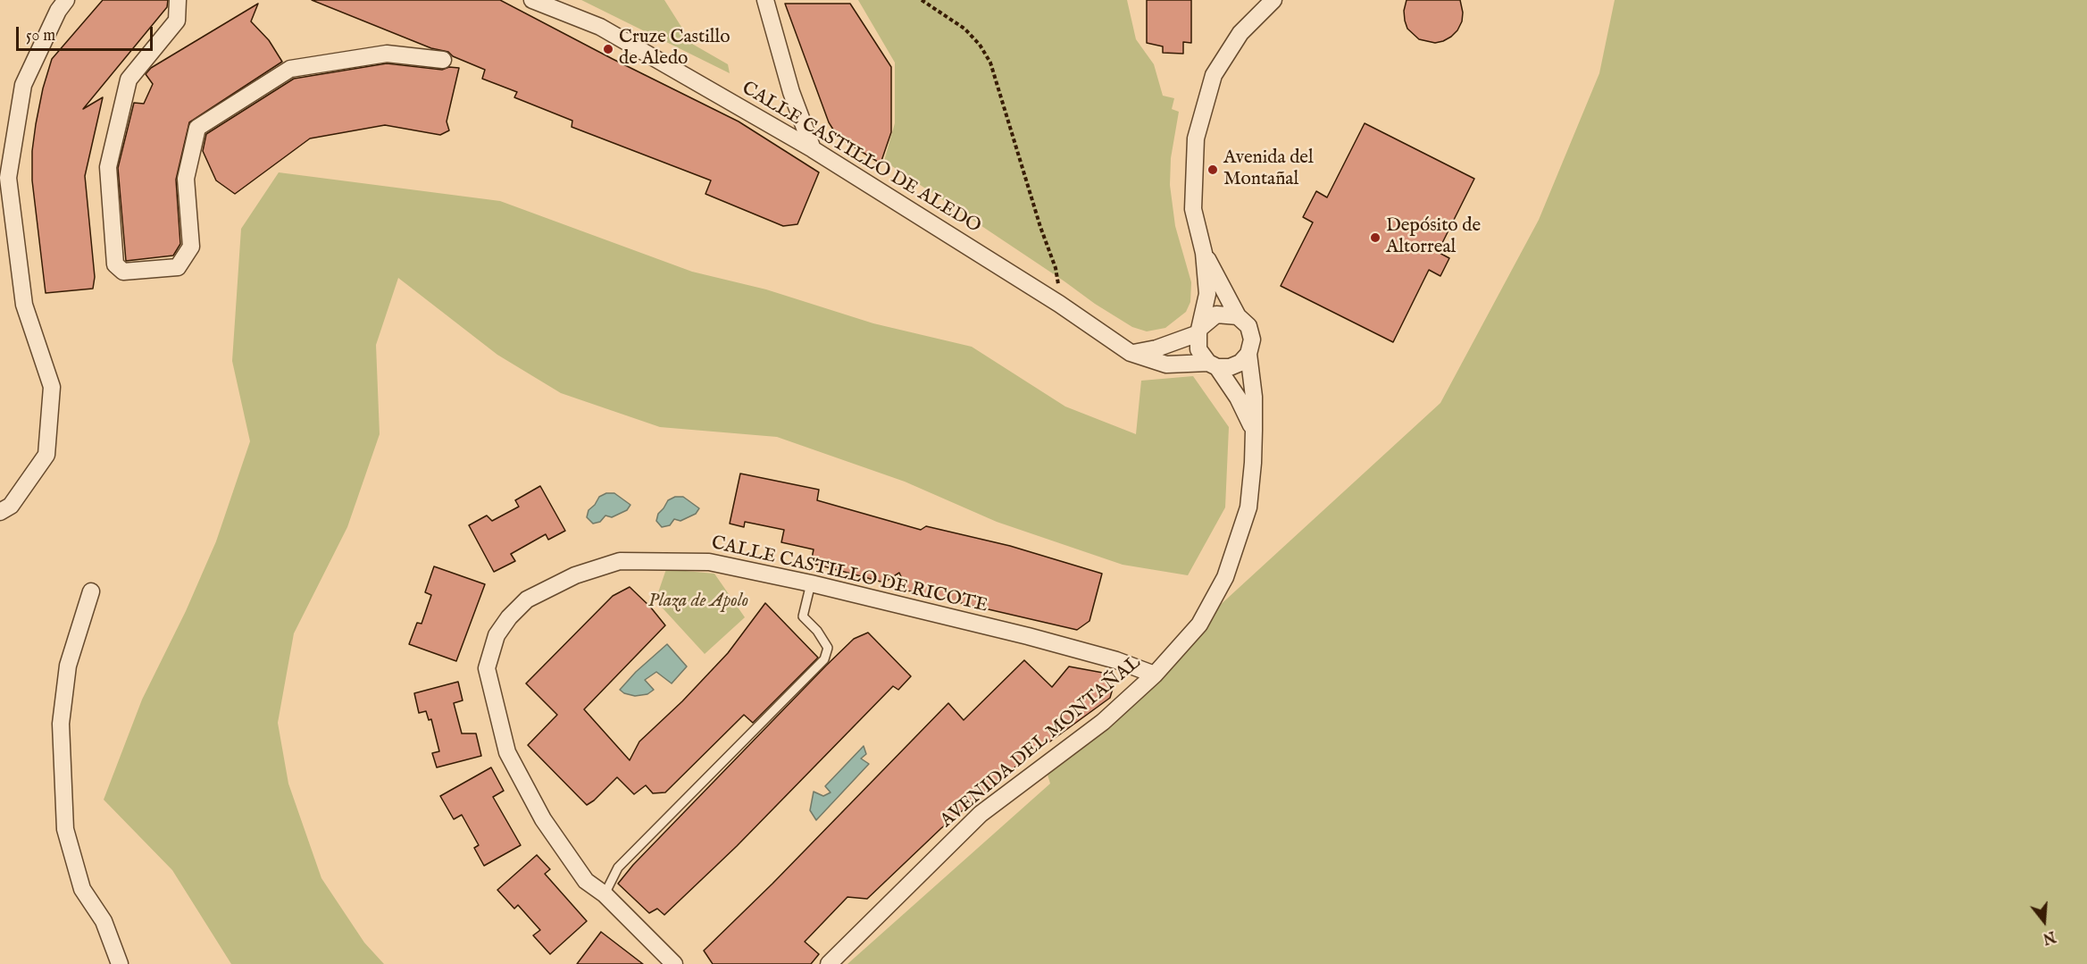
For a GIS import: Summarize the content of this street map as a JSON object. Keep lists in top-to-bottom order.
{
  "streets": {
    "street": ["CALLE CASTILLO DE ALEDO", "CALLE CASTILLO DE RICOTE", "AVENIDA DEL MONTAÑAL"]
  },
  "crossings": [
    ["CALLE CASTILLO DE ALEDO", "AVENIDA DEL MONTAÑAL"],
    ["CALLE CASTILLO DE RICOTE", "AVENIDA DEL MONTAÑAL"]
  ],
  "parks": ["Plaza de Apolo"],
  "places": ["Cruze Castillo de Aledo", "Avenida del Montañal", "Depósito de Altorreal"],
  "scale_bar": "50 m",
  "north": "bottom"
}
